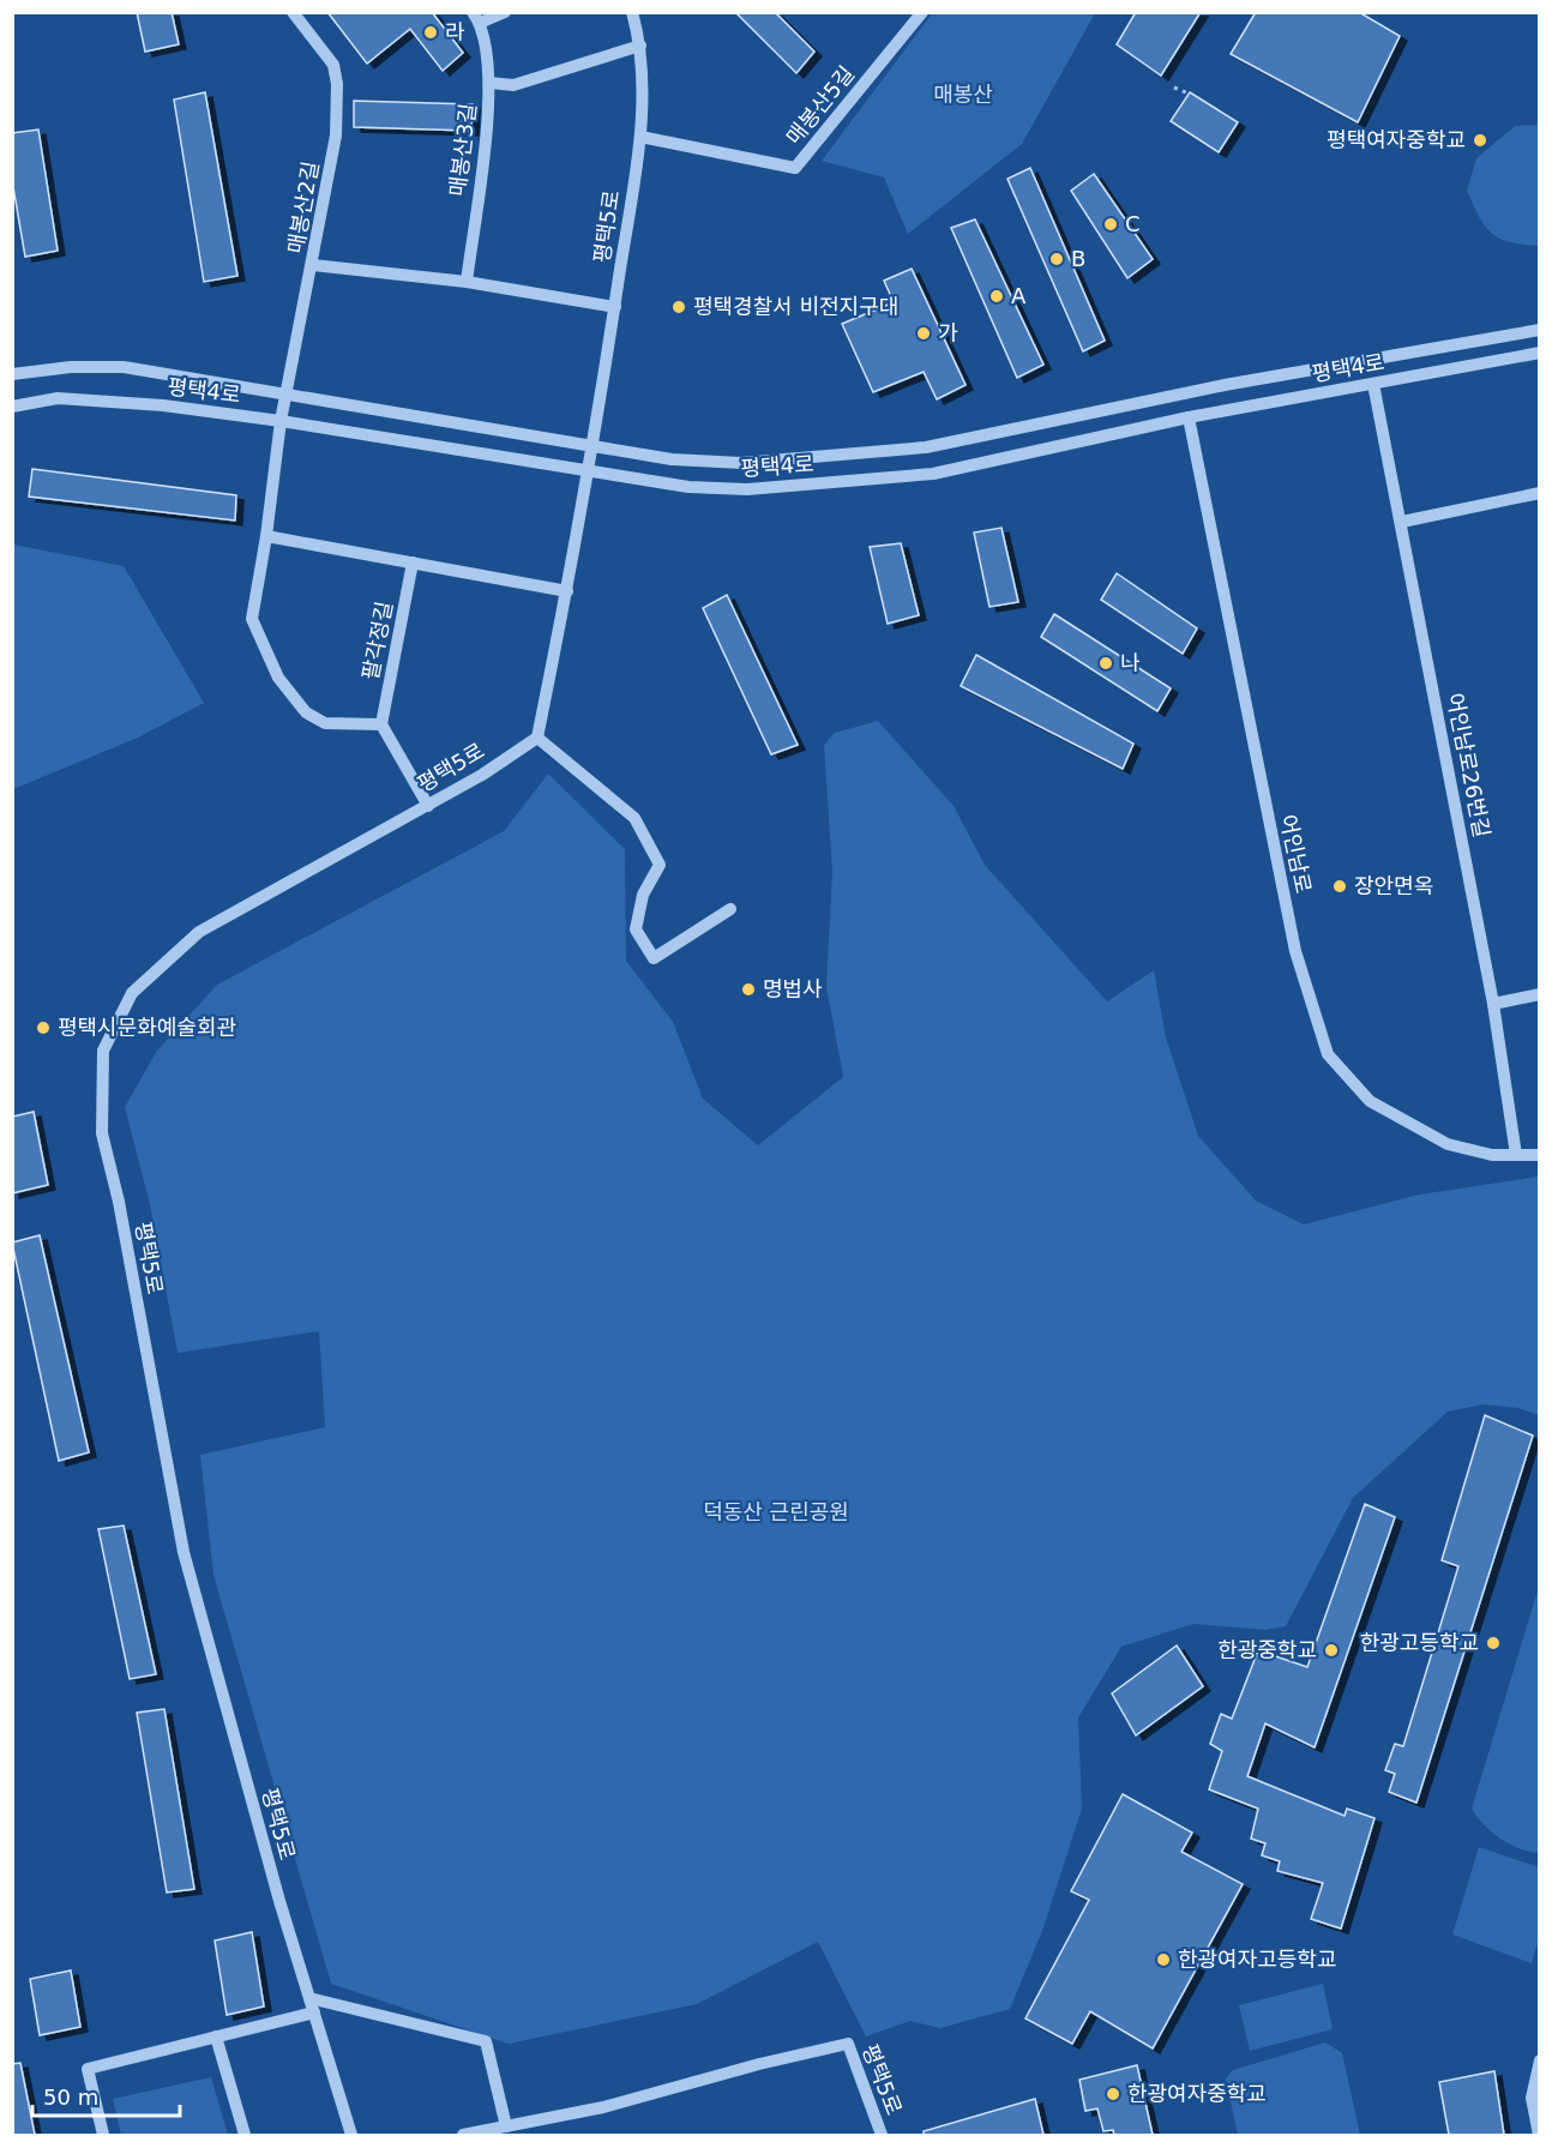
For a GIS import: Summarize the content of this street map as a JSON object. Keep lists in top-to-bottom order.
{
  "streets": {
    "street": [
      "매봉산5길",
      "매봉산3길",
      "매봉산2길",
      "평택5로",
      "평택4로",
      "팔각정길",
      "어인남로26번길",
      "어인남로"
    ]
  },
  "crossings": [
    ["매봉산5길", "평택5로"],
    ["매봉산2길", "평택4로"],
    ["평택5로", "평택4로"],
    ["평택4로", "어인남로26번길"],
    ["평택4로", "어인남로"],
    ["어인남로26번길", "어인남로"]
  ],
  "parks": ["매봉산", "덕동산 근린공원"],
  "places": [
    "라",
    "평택여자중학교",
    "C",
    "B",
    "A",
    "평택경찰서 비전지구대",
    "가",
    "나",
    "장안면옥",
    "명법사",
    "평택시문화예술회관",
    "한광고등학교",
    "한광중학교",
    "한광여자고등학교",
    "한광여자중학교"
  ],
  "scale_bar": "50 m"
}
